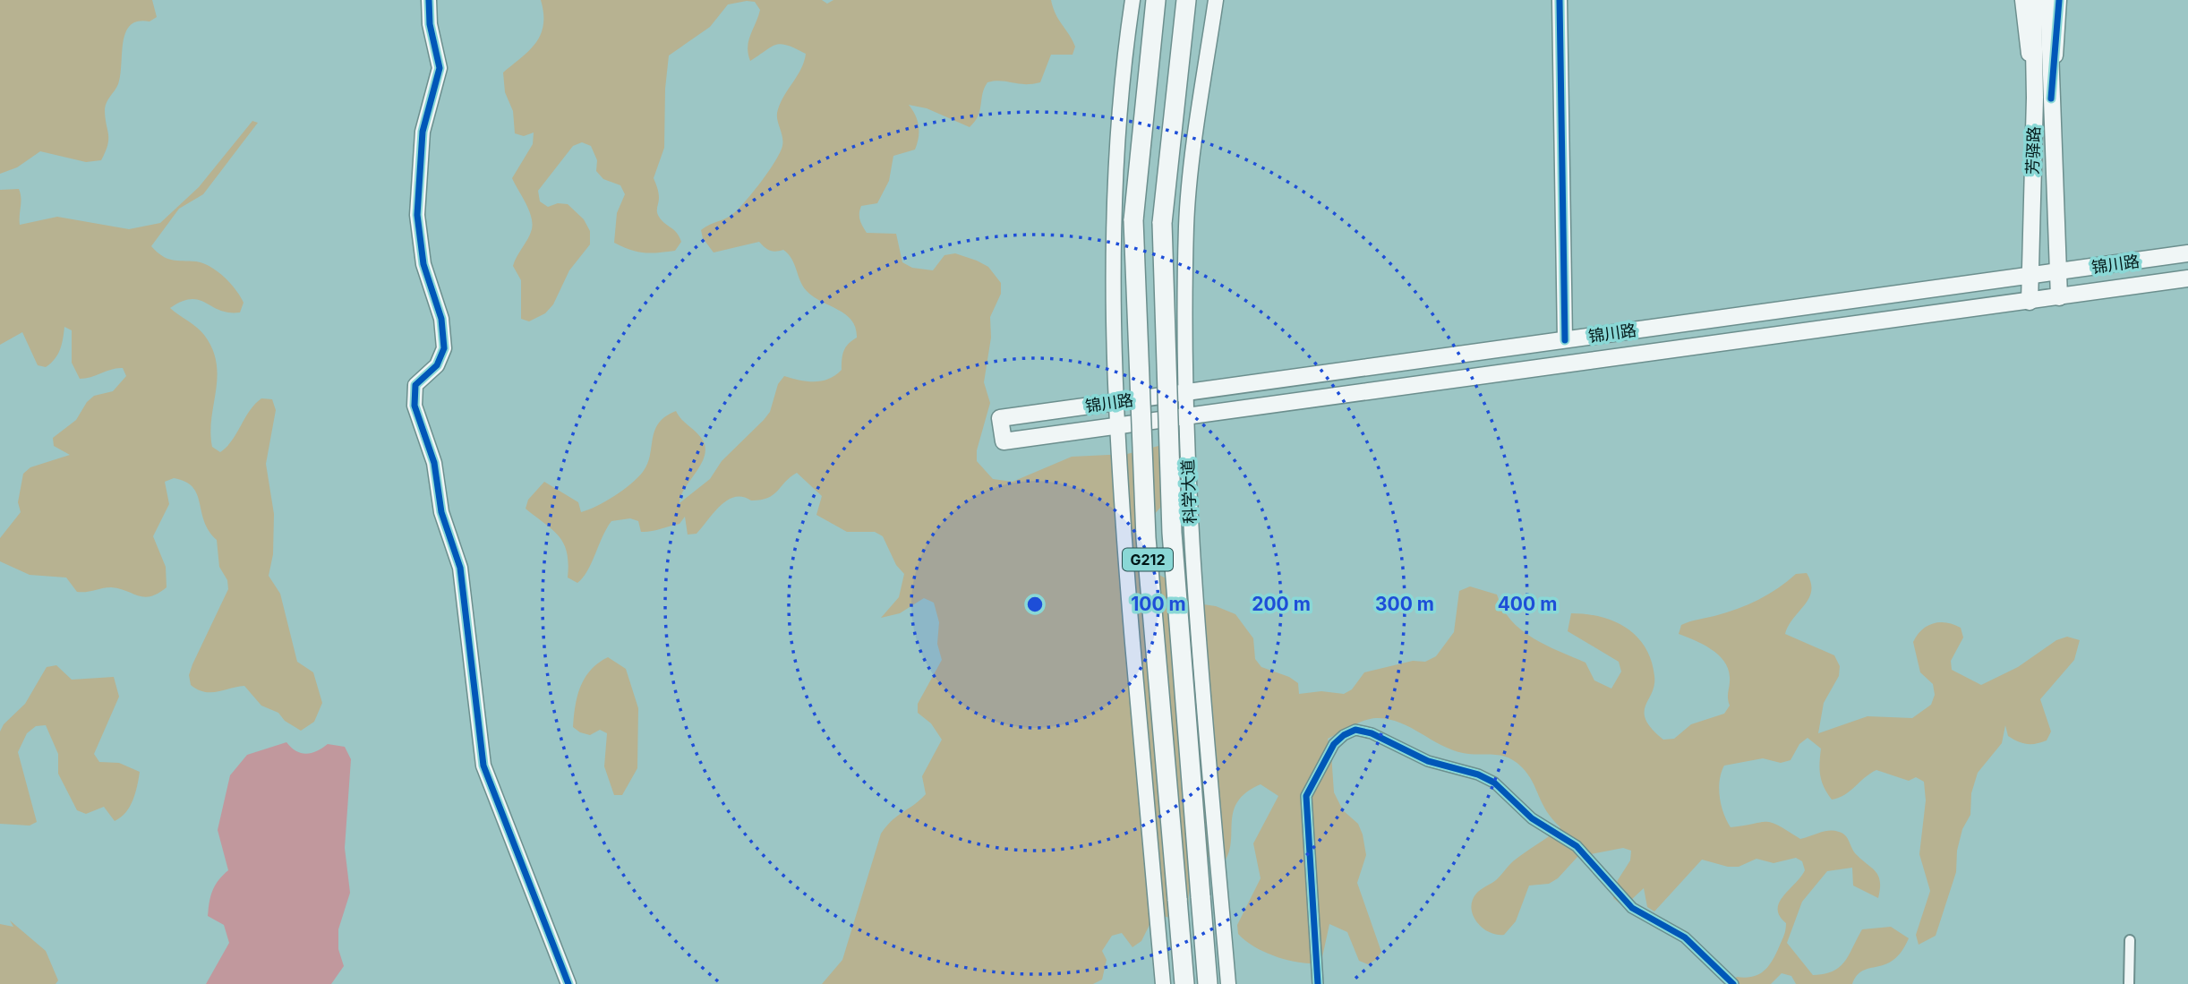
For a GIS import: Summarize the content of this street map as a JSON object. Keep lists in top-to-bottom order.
{
  "streets": {
    "highway": ["科学大道", "G212"],
    "main road": ["芳驿路", "锦川路"]
  },
  "crossings": [
    ["芳驿路", "锦川路"],
    ["锦川路", "科学大道"]
  ],
  "rings": [
    "100 m",
    "200 m",
    "300 m",
    "400 m"
  ]
}
